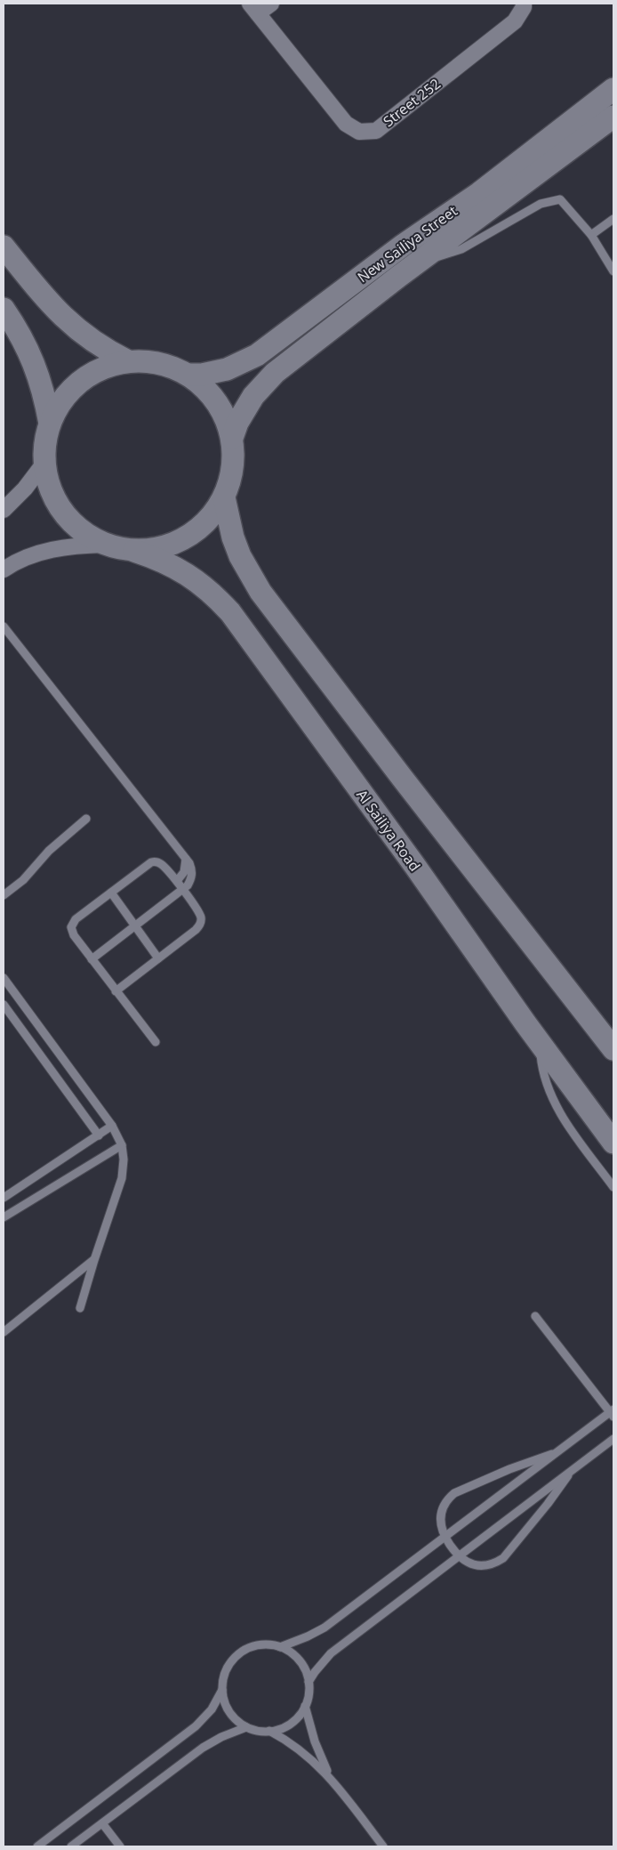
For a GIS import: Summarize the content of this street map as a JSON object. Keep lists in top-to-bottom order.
{
  "streets": {
    "main road": ["New Sailiya Street", "Al Sailiya Road"],
    "street": ["Street 252"]
  }
}
